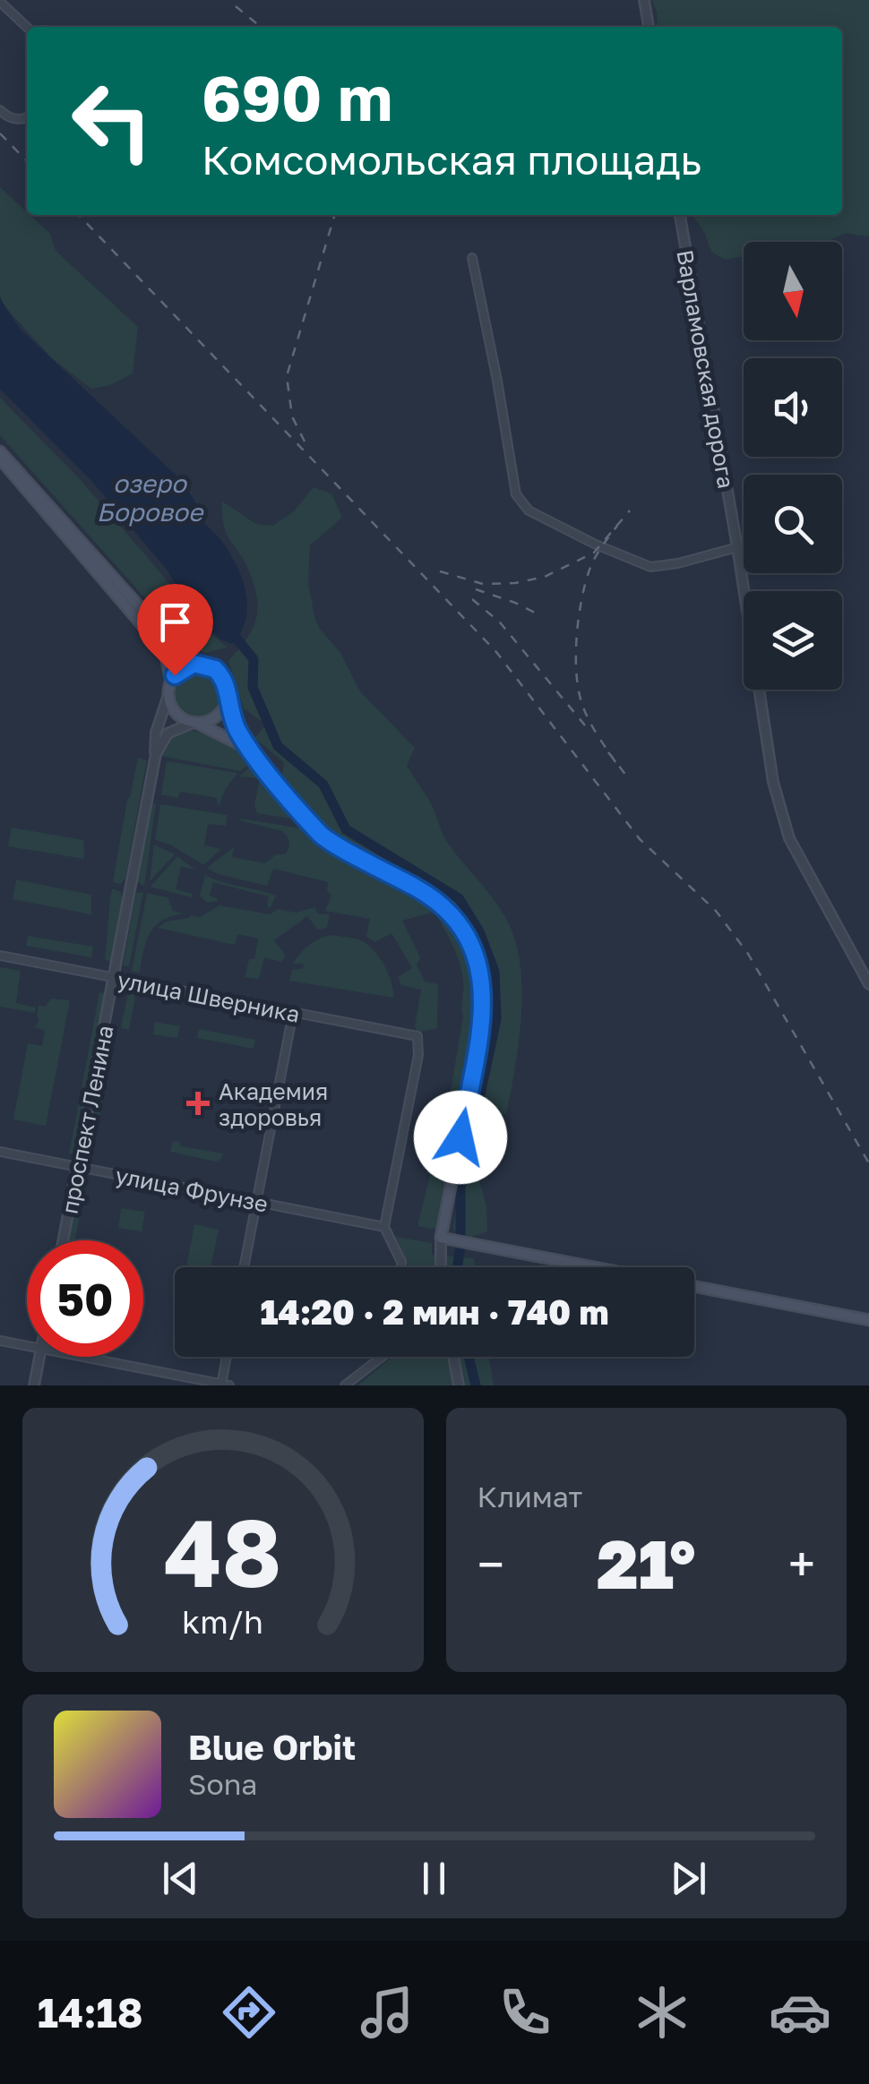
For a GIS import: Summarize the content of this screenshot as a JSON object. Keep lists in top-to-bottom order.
{
  "streets": {
    "street": [
      "Варламовская дорога",
      "улица Шверника",
      "проспект Ленина",
      "улица Фрунзе"
    ]
  },
  "crossings": [
    ["улица Шверника", "проспект Ленина"],
    ["улица Шверника", "улица Фрунзе"],
    ["проспект Ленина", "улица Фрунзе"]
  ],
  "water": ["озеро Боровое"],
  "places": {
    "health": ["Академия здоровья"]
  },
  "north": "bottom",
  "page": {
    "turn": ["690 m", "Комсомольская площадь"],
    "limit": "50",
    "trip": "14:20 · 2 мин · 740 m",
    "tile": "Климат",
    "heat": ["−", "21°", "+"],
    "song": ["Blue Orbit", "Sona"],
    "tabs": "14:18",
    "gauge": ["48", "km/h"]
  }
}
